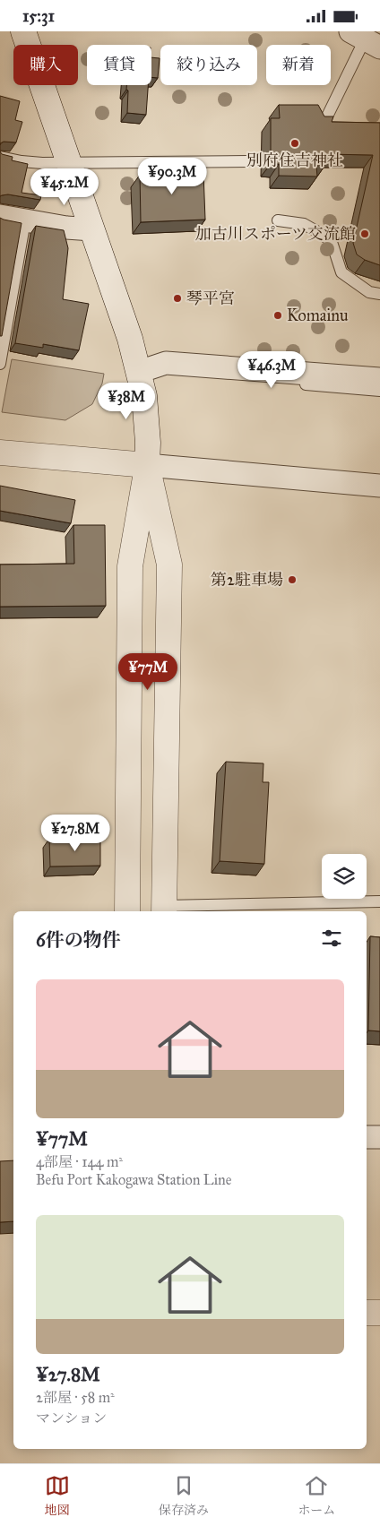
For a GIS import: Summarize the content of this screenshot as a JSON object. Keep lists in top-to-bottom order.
{
  "places": [
    "別府住吉神社",
    "加古川スポーツ交流館",
    "琴平宮",
    "Komainu",
    "第2駐車場"
  ],
  "page": {
    "status": "15:31",
    "chip": [
      "購入",
      "賃貸",
      "絞り込み",
      "新着"
    ],
    "price": [
      "¥90.3M",
      "¥45.2M",
      "¥46.3M",
      "¥38M",
      "¥77M",
      "¥27.8M"
    ],
    "heading": "6件の物件",
    "list": [
      {
        "name": "¥77M",
        "note": "4部屋 · 144 m² · Befu Port Kakogawa Station Line"
      },
      {
        "name": "¥27.8M",
        "note": "2部屋 · 58 m² · マンション"
      }
    ],
    "tabs": ["地図", "保存済み", "ホーム"]
  }
}
